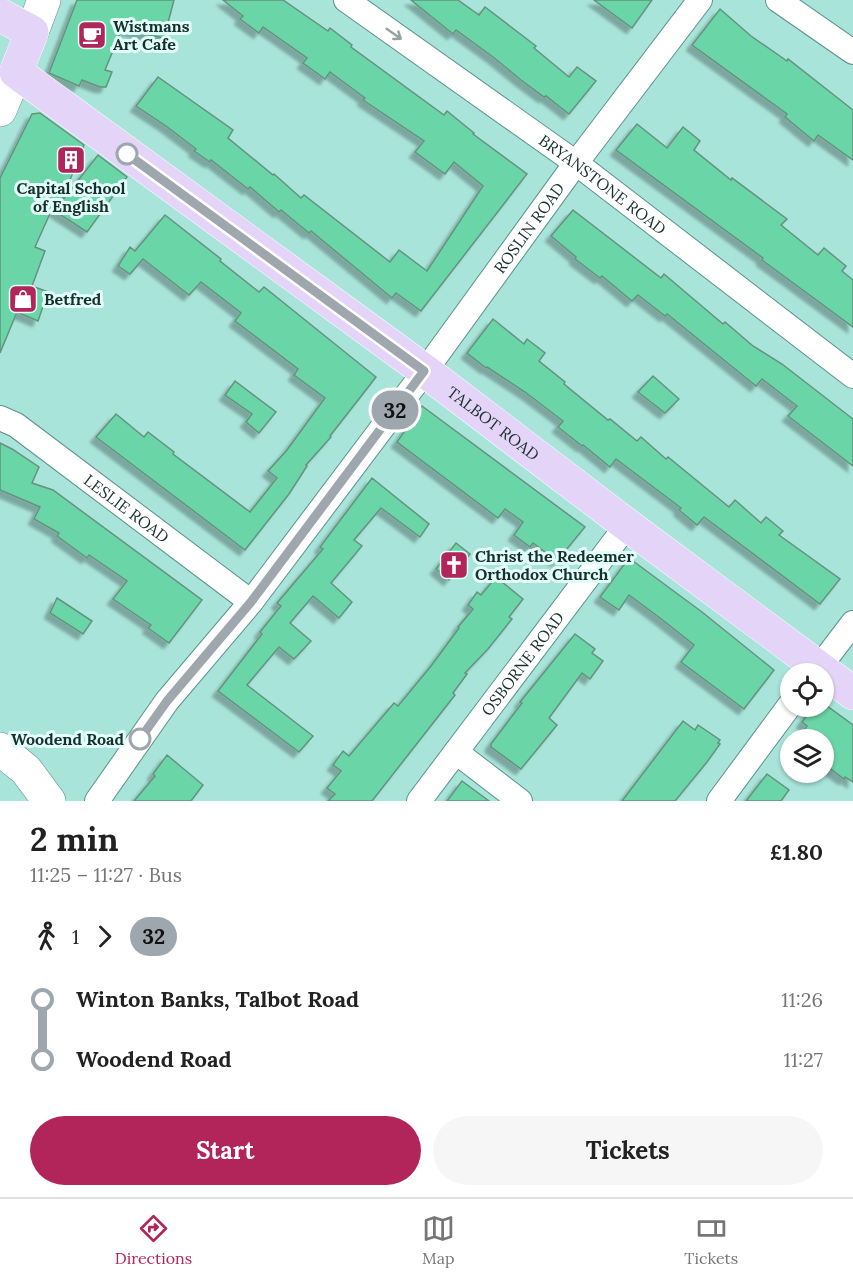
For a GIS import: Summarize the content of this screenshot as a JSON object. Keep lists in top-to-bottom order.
{
  "streets": {
    "main road": ["TALBOT ROAD"],
    "street": [
      "BRYANSTONE ROAD",
      "ROSLIN ROAD",
      "LESLIE ROAD",
      "OSBORNE ROAD"
    ]
  },
  "crossings": [
    ["BRYANSTONE ROAD", "ROSLIN ROAD"],
    ["ROSLIN ROAD", "TALBOT ROAD"],
    ["TALBOT ROAD", "OSBORNE ROAD"]
  ],
  "one_way": ["BRYANSTONE ROAD"],
  "places": {
    "cafe": ["Wistmans Art Cafe"],
    "building": ["Capital School of English"],
    "shop": ["Betfred"],
    "church": ["Christ the Redeemer Orthodox Church"],
    "other": ["Woodend Road"]
  },
  "lines": ["bus line 32"],
  "page": {
    "on_map": "32",
    "heading": ["2 min", "11:25 – 11:27 · Bus", "£1.80"],
    "legs": ["1", "32"],
    "list": [
      {
        "name": "Winton Banks, Talbot Road",
        "value": "11:26"
      },
      {
        "name": "Woodend Road",
        "value": "11:27"
      }
    ],
    "buttons": ["Start", "Tickets"],
    "tabs": ["Directions", "Map", "Tickets"]
  }
}
